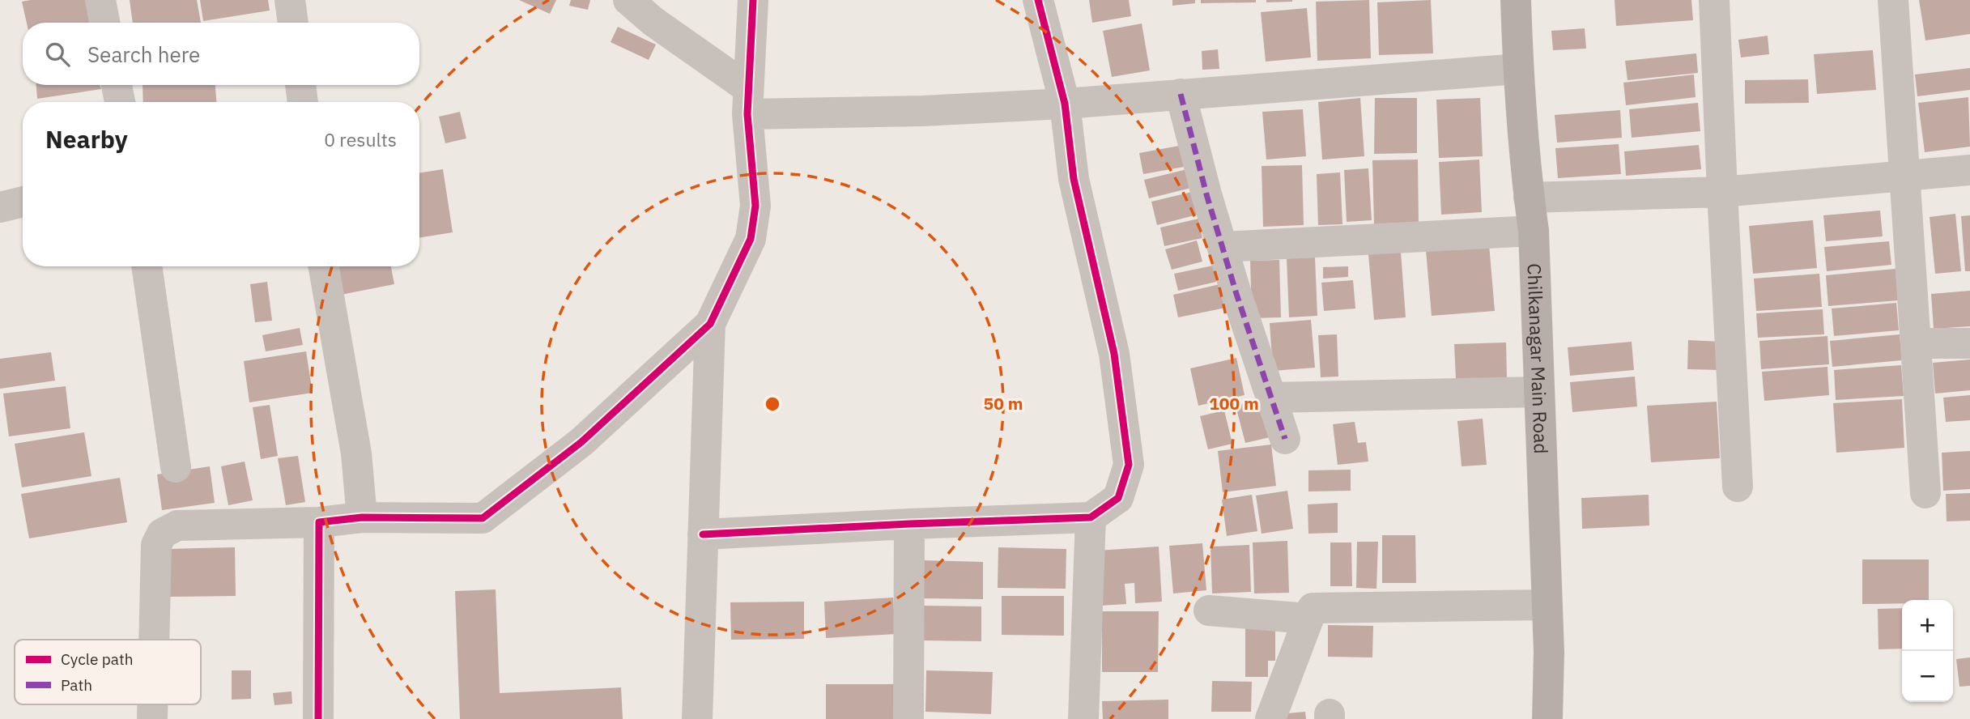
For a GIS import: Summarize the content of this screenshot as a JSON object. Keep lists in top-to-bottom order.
{
  "streets": {
    "main road": ["Chilkanagar Main Road"]
  },
  "legend": ["Cycle path", "Path"],
  "page": {
    "search": "Search here",
    "heading": ["Nearby", "0 results"],
    "map_buttons": ["+", "−"]
  },
  "rings": ["50 m", "100 m"]
}
